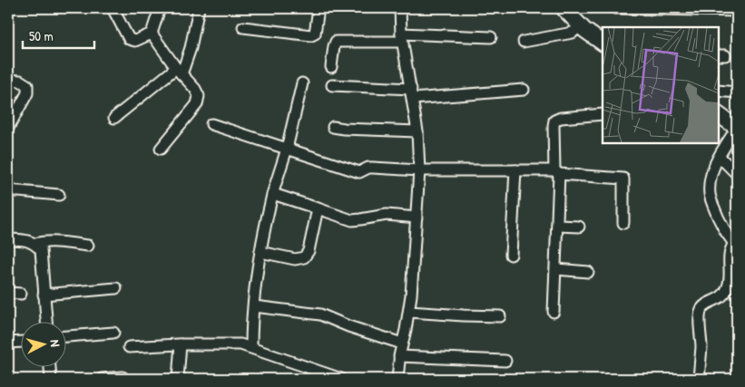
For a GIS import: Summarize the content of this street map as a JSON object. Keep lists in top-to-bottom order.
{
  "scale_bar": "50 m",
  "north": "right"
}
